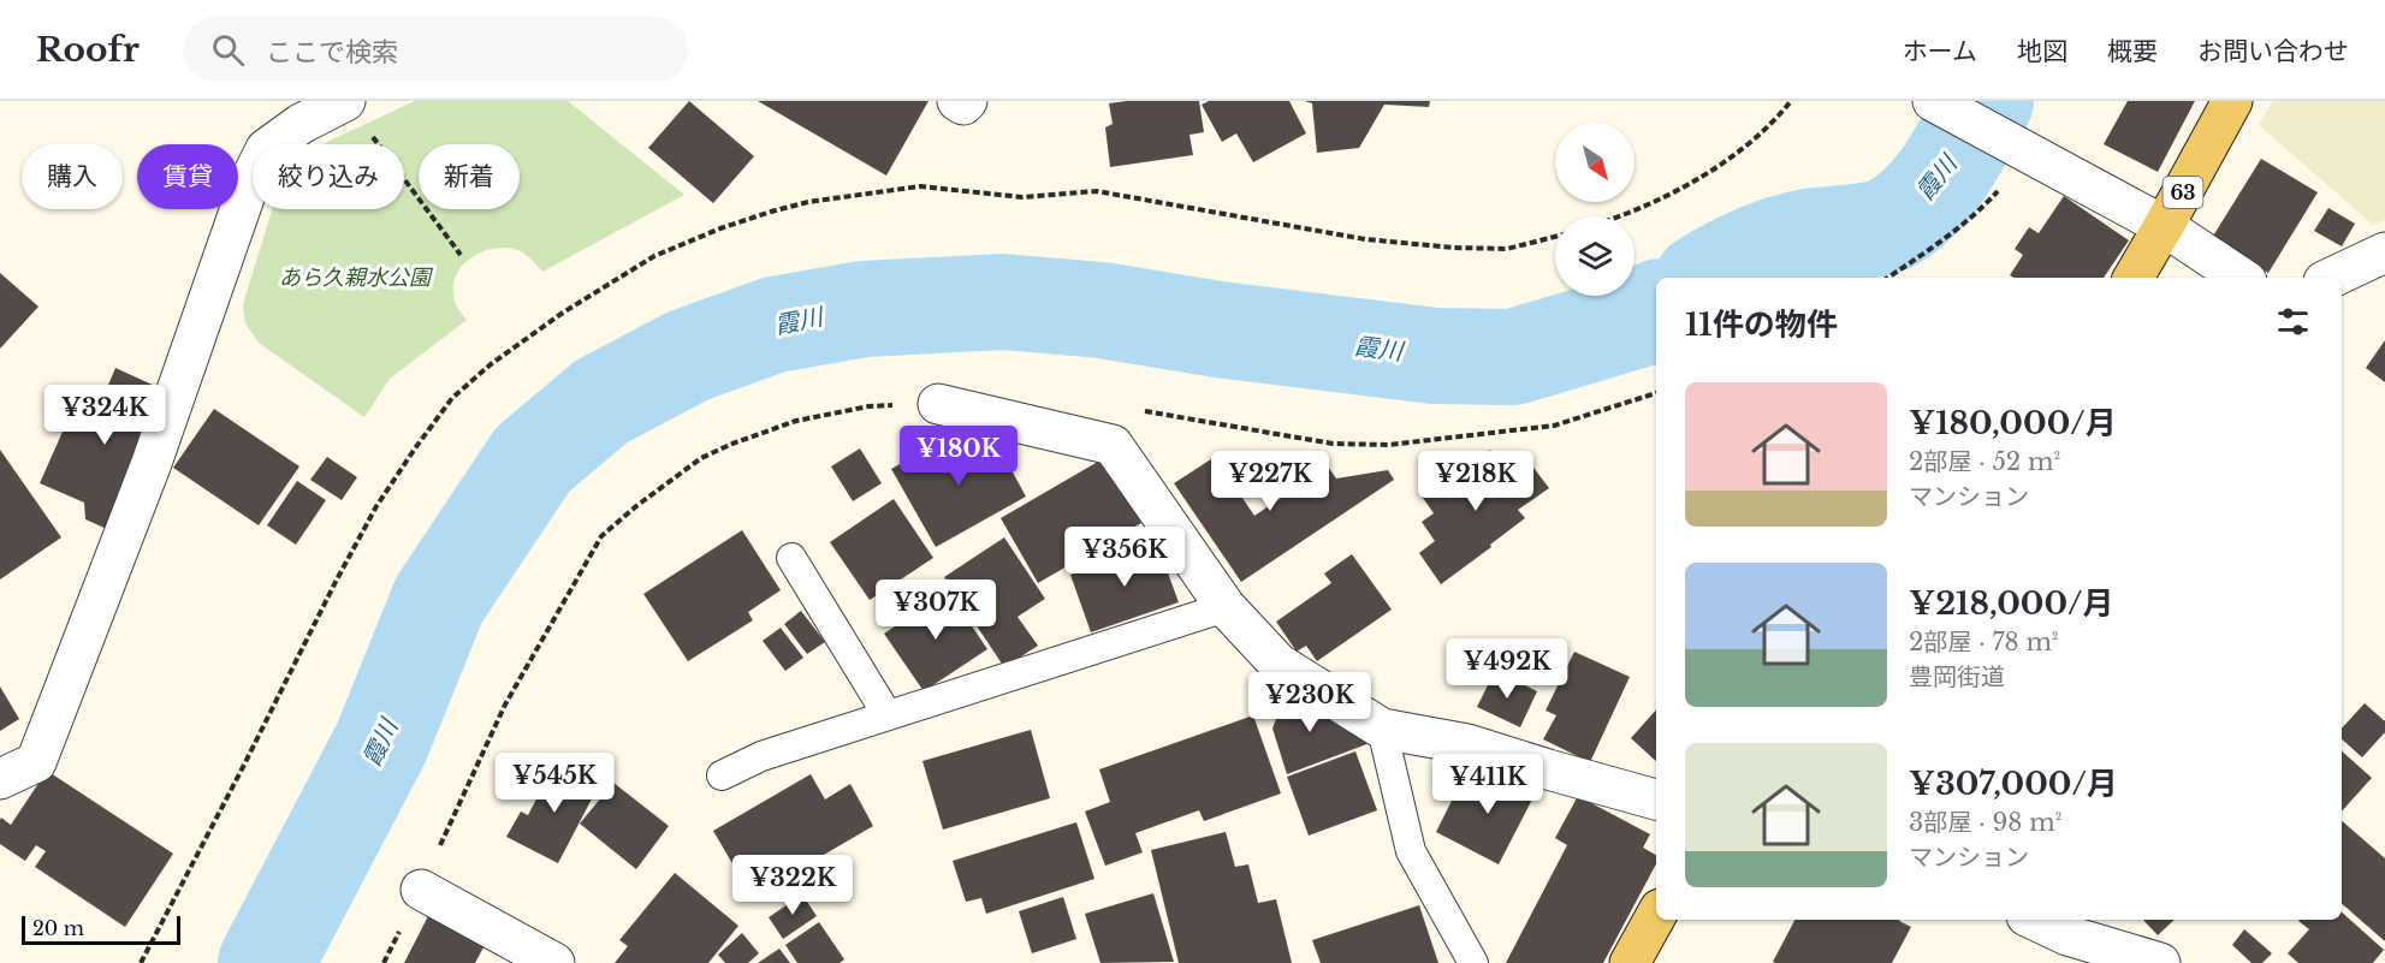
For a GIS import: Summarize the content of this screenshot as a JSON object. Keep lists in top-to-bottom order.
{
  "streets": {
    "main road": ["63"]
  },
  "water": ["霞川"],
  "parks": ["あら久親水公園"],
  "scale_bar": "20 m",
  "north": "bottom right",
  "page": {
    "header": "Roofr",
    "search": "ここで検索",
    "nav": [
      "ホーム",
      "地図",
      "概要",
      "お問い合わせ"
    ],
    "chip": [
      "購入",
      "賃貸",
      "絞り込み",
      "新着"
    ],
    "heading": "11件の物件",
    "list": [
      {
        "name": "¥180,000/月",
        "note": "2部屋 · 52 m² · マンション"
      },
      {
        "name": "¥218,000/月",
        "note": "2部屋 · 78 m² · 豊岡街道"
      },
      {
        "name": "¥307,000/月",
        "note": "3部屋 · 98 m² · マンション"
      }
    ],
    "price": [
      "¥324K",
      "¥180K",
      "¥227K",
      "¥218K",
      "¥356K",
      "¥307K",
      "¥492K",
      "¥230K",
      "¥545K",
      "¥411K",
      "¥322K"
    ],
    "scale": "20 m"
  }
}
